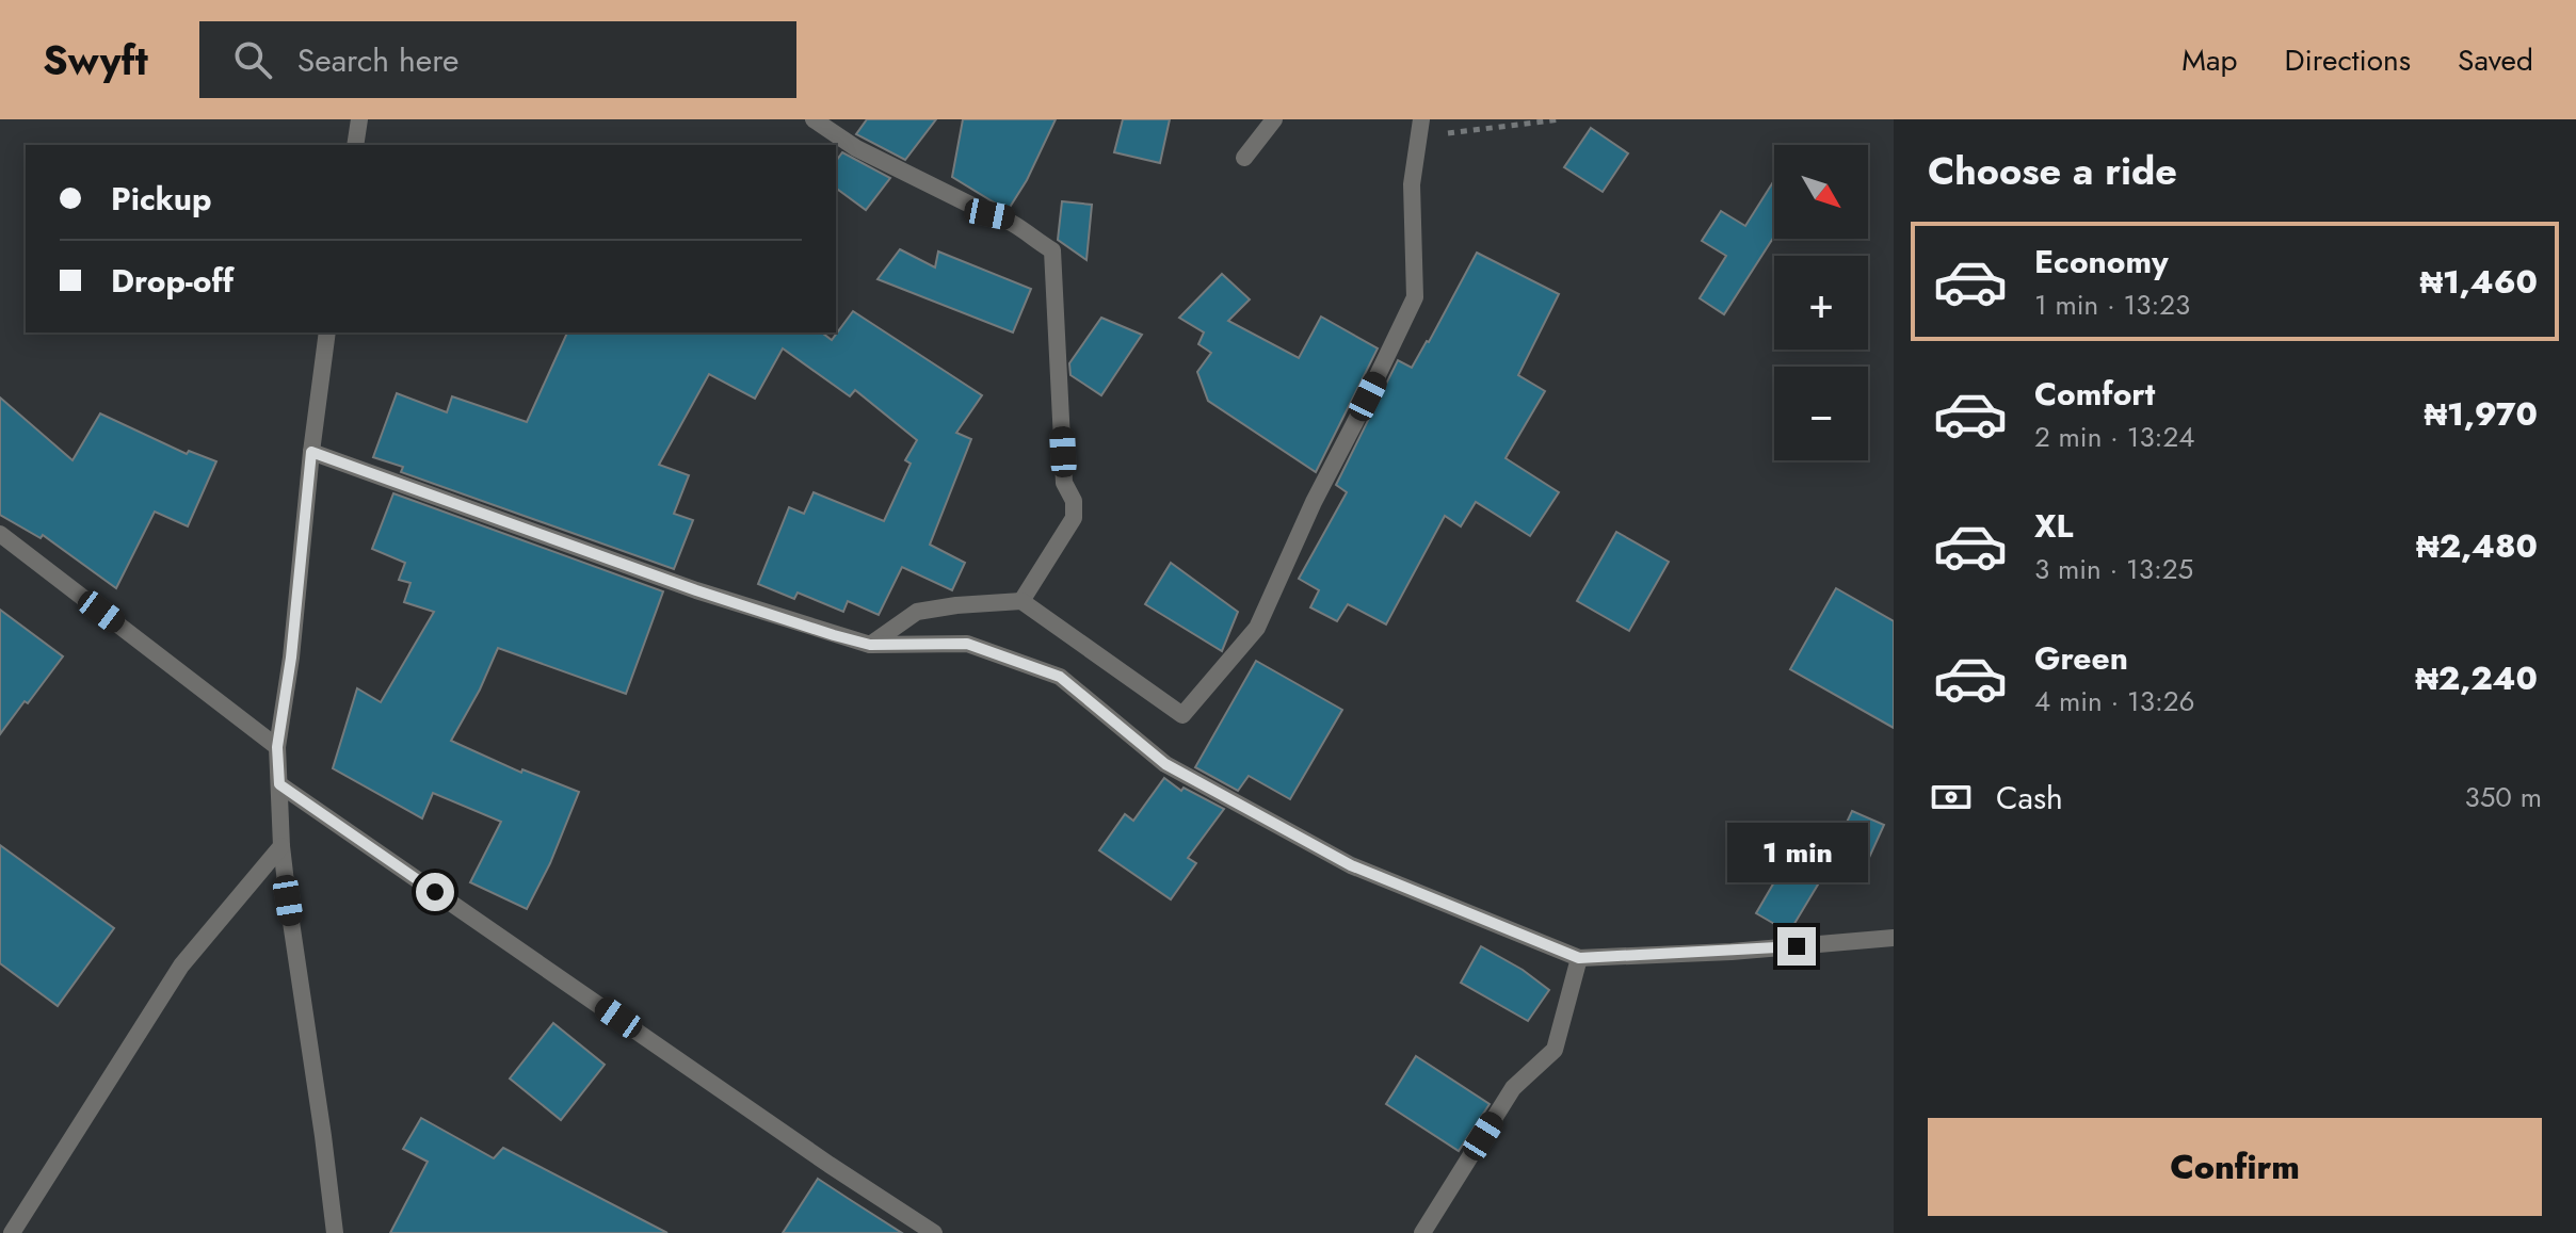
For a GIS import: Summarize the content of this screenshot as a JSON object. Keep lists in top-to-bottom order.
{
  "north": "bottom right",
  "page": {
    "header": "Swyft",
    "search": "Search here",
    "nav": ["Map", "Directions", "Saved"],
    "heading": "Choose a ride",
    "map_buttons": ["+", "−"],
    "banner": ["Pickup", "Drop-off"],
    "list": [
      {
        "name": "Economy",
        "note": "1 min · 13:23",
        "value": "₦1,460"
      },
      {
        "name": "Comfort",
        "note": "2 min · 13:24",
        "value": "₦1,970"
      },
      {
        "name": "XL",
        "note": "3 min · 13:25",
        "value": "₦2,480"
      },
      {
        "name": "Green",
        "note": "4 min · 13:26",
        "value": "₦2,240"
      }
    ],
    "pay": ["Cash", "350 m"],
    "bubble": "1 min",
    "buttons": "Confirm"
  }
}
